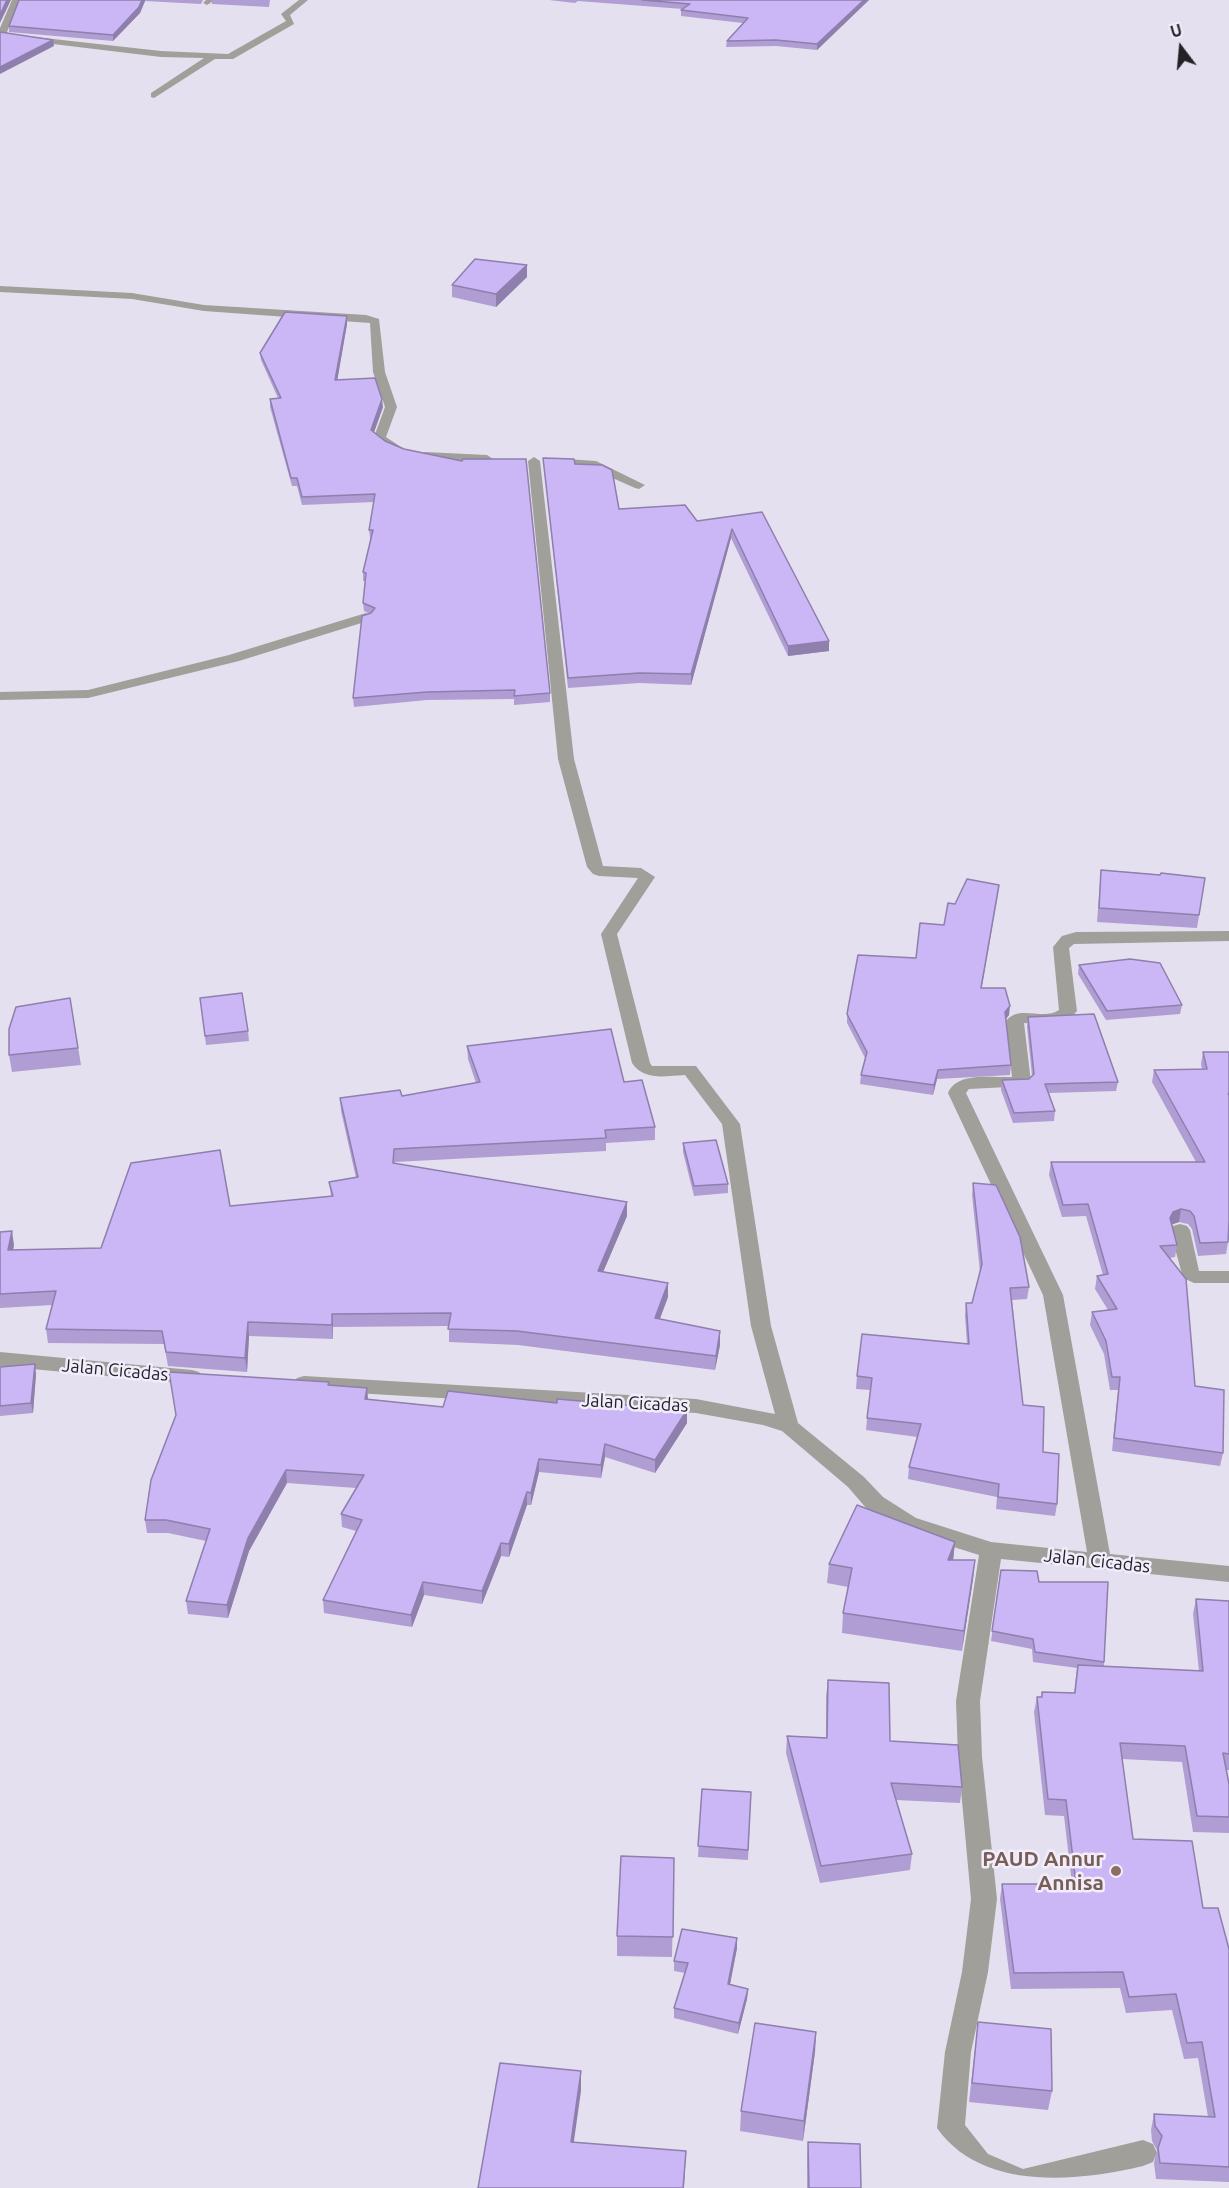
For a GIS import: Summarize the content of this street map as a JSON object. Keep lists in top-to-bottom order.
{
  "streets": {
    "street": ["Jalan Cicadas"]
  },
  "places": ["PAUD Annur Annisa"],
  "north": "top"
}
